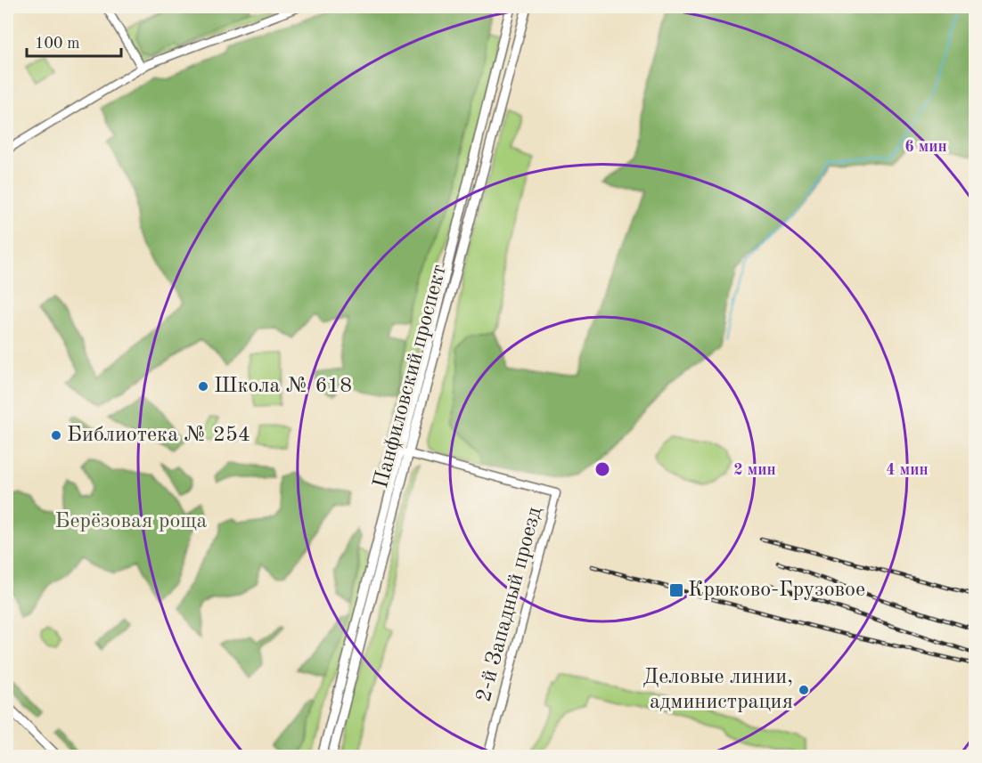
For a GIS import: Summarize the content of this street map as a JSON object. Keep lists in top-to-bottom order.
{
  "streets": {
    "main road": ["Панфиловский проспект"],
    "street": ["2-й Западный проезд"]
  },
  "crossings": [
    ["Панфиловский проспект", "2-й Западный проезд"]
  ],
  "parks": ["Берёзовая роща"],
  "places": {
    "other": ["Школа № 618", "Библиотека № 254", "Деловые линии, администрация"],
    "transit": ["Крюково-Грузовое"]
  },
  "scale_bar": "100 m",
  "rings": ["6 мин", "2 мин", "4 мин"]
}
